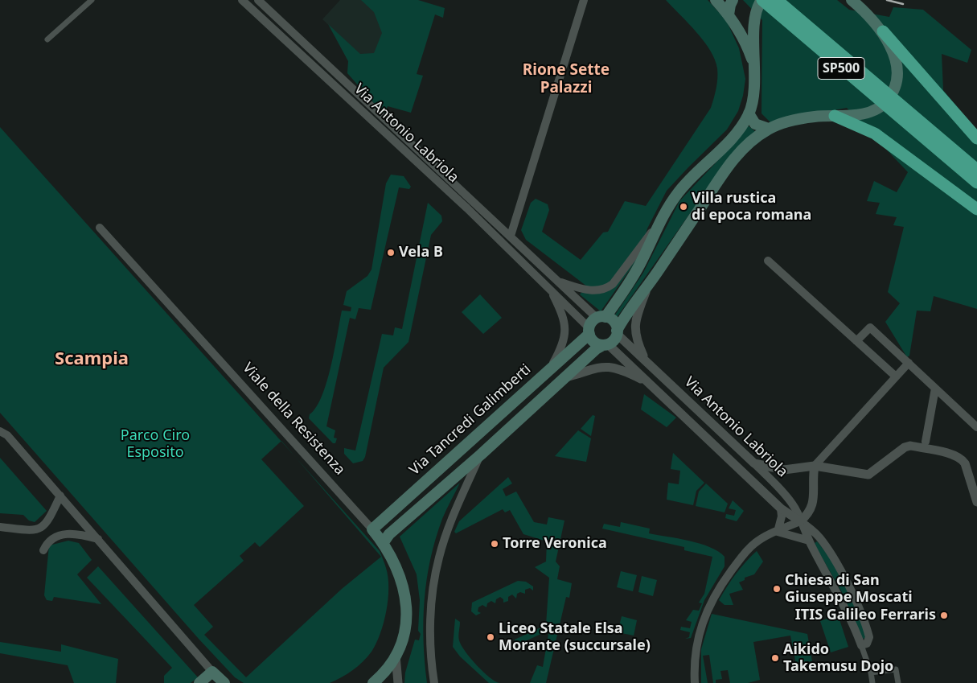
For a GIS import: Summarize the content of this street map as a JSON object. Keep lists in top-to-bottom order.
{
  "streets": {
    "highway": ["SP500"],
    "main road": ["Viale della Resistenza", "Via Tancredi Galimberti"],
    "street": ["Via Antonio Labriola"]
  },
  "crossings": [
    ["Via Antonio Labriola", "Via Tancredi Galimberti"],
    ["Viale della Resistenza", "Via Tancredi Galimberti"]
  ],
  "districts": ["Rione Sette Palazzi", "Scampia"],
  "parks": ["Parco Ciro Esposito"],
  "places": [
    "Villa rustica di epoca romana",
    "Vela B",
    "Torre Veronica",
    "Chiesa di San Giuseppe Moscati",
    "ITIS Galileo Ferraris",
    "Liceo Statale Elsa Morante (succursale)",
    "Aikido Takemusu Dojo"
  ]
}
